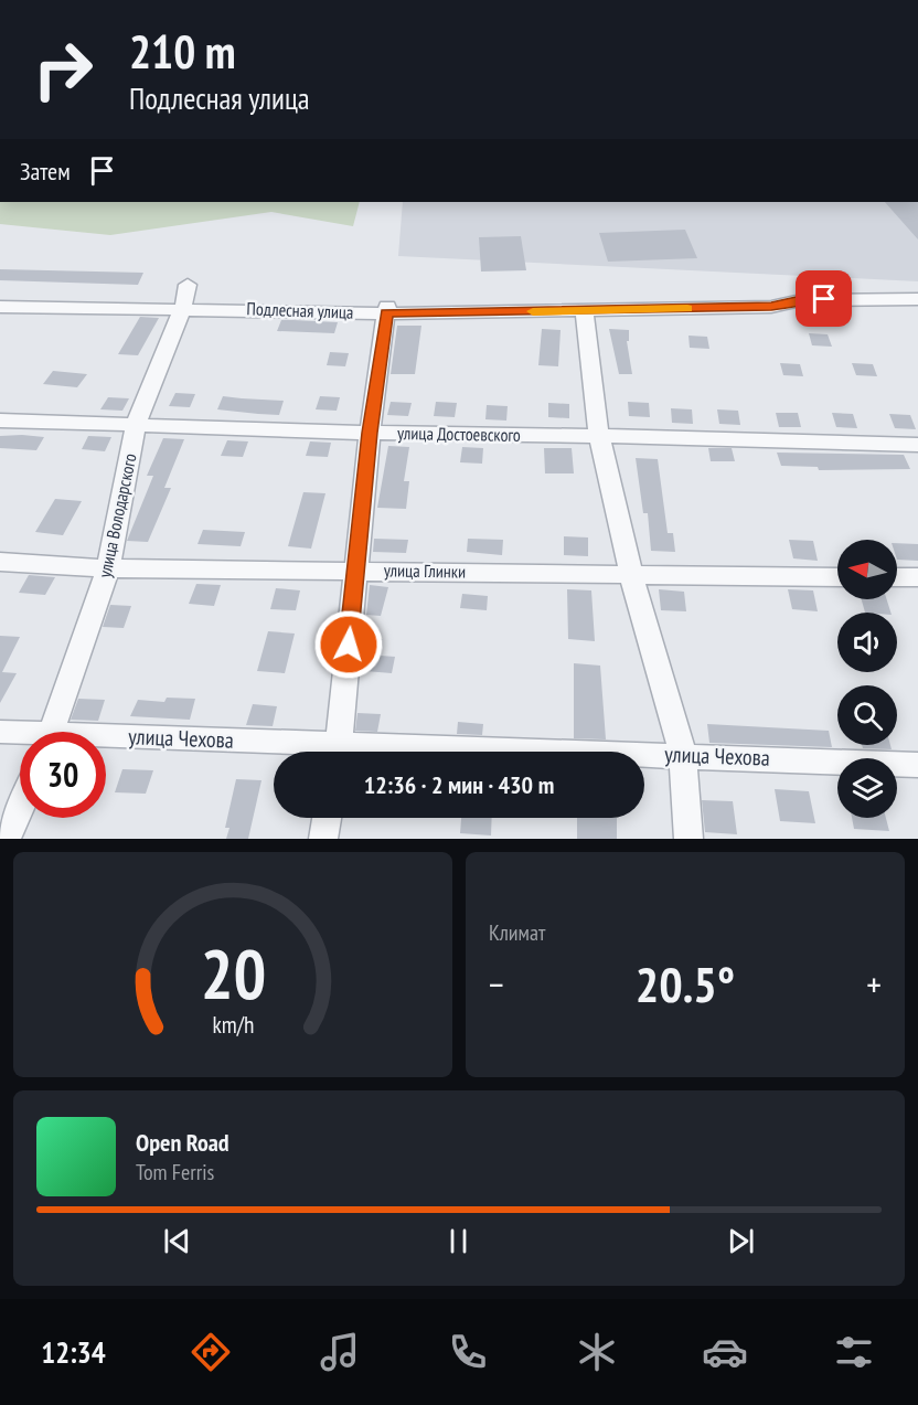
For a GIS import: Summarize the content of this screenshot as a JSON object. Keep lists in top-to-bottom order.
{
  "streets": {
    "street": [
      "Подлесная улица",
      "улица Достоевского",
      "улица Володарского",
      "улица Глинки",
      "улица Чехова"
    ]
  },
  "crossings": [
    ["Подлесная улица", "улица Володарского"],
    ["улица Достоевского", "улица Володарского"],
    ["улица Володарского", "улица Глинки"]
  ],
  "north": "left",
  "page": {
    "turn": ["210 m", "Подлесная улица"],
    "then": "Затем",
    "limit": "30",
    "trip": "12:36 · 2 мин · 430 m",
    "tile": "Климат",
    "heat": ["−", "20.5°", "+"],
    "song": ["Open Road", "Tom Ferris"],
    "tabs": "12:34",
    "gauge": ["20", "km/h"]
  }
}
